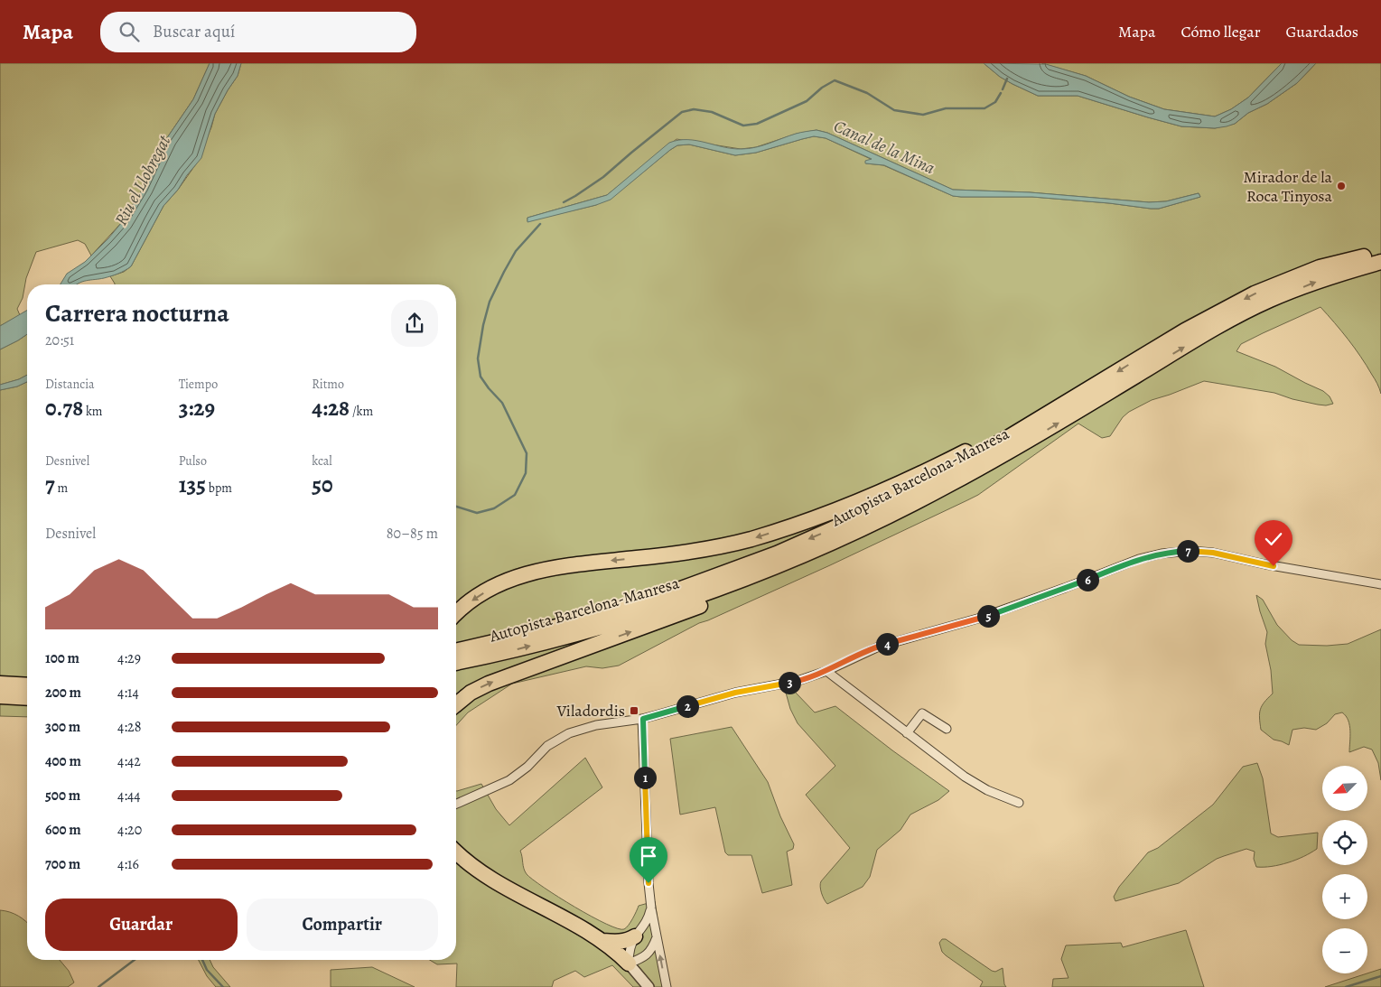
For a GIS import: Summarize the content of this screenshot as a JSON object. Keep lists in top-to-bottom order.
{
  "streets": {
    "highway": ["Autopista Barcelona-Manresa"]
  },
  "water": ["Canal de la Mina", "Riu el Llobregat"],
  "places": {
    "other": ["Mirador de la Roca Tinyosa"],
    "transit": ["Viladordis"]
  },
  "north": "bottom left",
  "page": {
    "header": "Mapa",
    "search": "Buscar aquí",
    "nav": ["Mapa", "Cómo llegar", "Guardados"],
    "heading": ["Carrera nocturna", "20:51"],
    "stats": [
      ["Distancia", "0.78 km"],
      ["Tiempo", "3:29"],
      ["Ritmo", "4:28 /km"],
      ["Desnivel", "7 m"],
      ["Pulso", "135 bpm"],
      ["kcal", "50"]
    ],
    "chart": ["Desnivel", "80–85 m"],
    "pins": [
      "7",
      "6",
      "5",
      "4",
      "3",
      "2",
      "1"
    ],
    "list": [
      {
        "name": "100 m",
        "note": "4:29"
      },
      {
        "name": "200 m",
        "note": "4:14"
      },
      {
        "name": "300 m",
        "note": "4:28"
      },
      {
        "name": "400 m",
        "note": "4:42"
      },
      {
        "name": "500 m",
        "note": "4:44"
      },
      {
        "name": "600 m",
        "note": "4:20"
      },
      {
        "name": "700 m",
        "note": "4:16"
      }
    ],
    "map_buttons": ["+", "−"],
    "buttons": ["Guardar", "Compartir"]
  }
}
